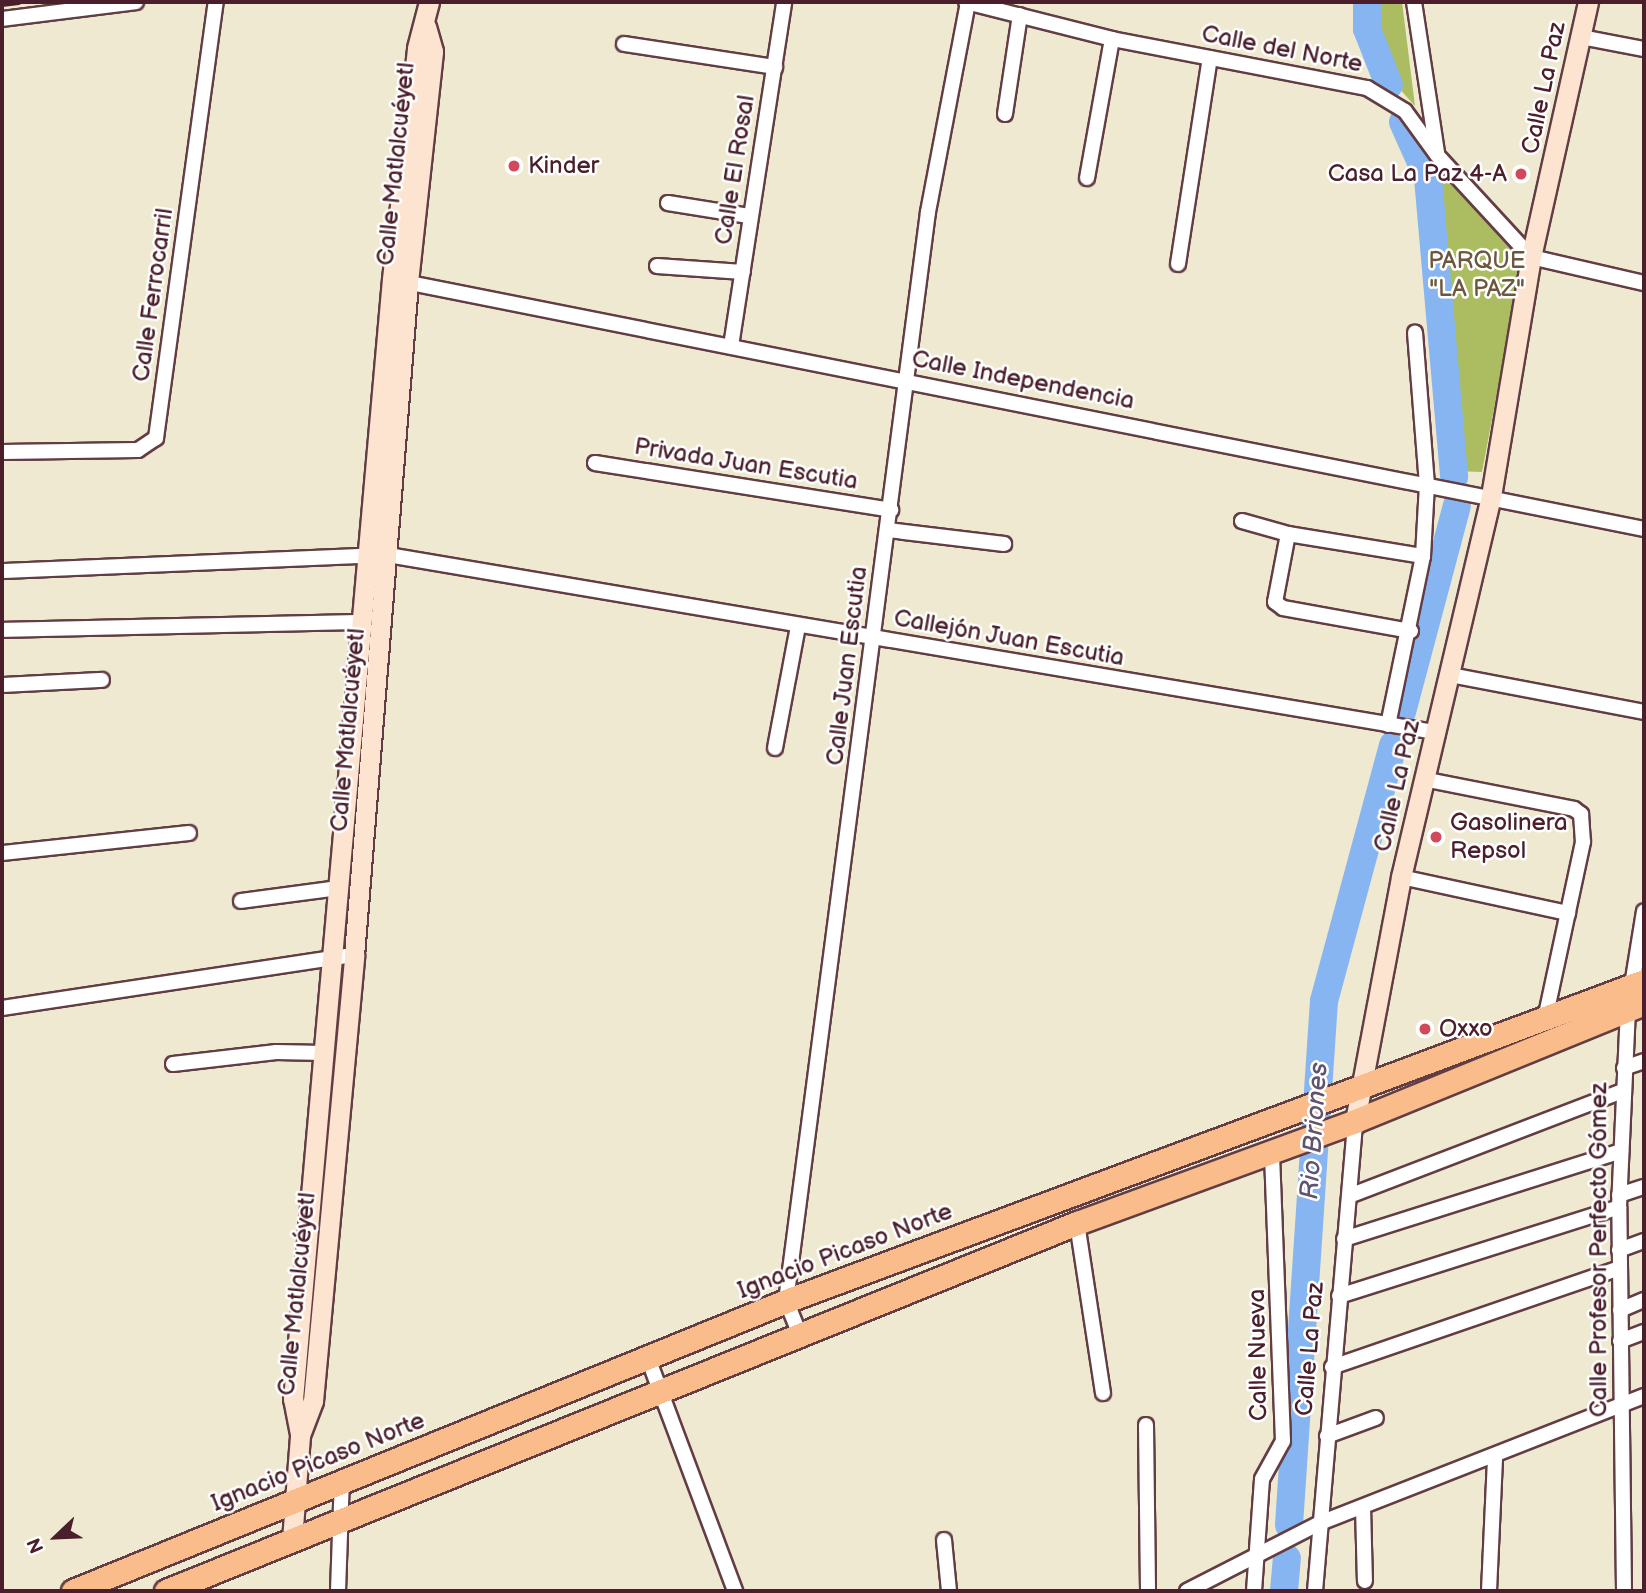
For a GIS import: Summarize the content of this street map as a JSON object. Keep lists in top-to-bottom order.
{
  "streets": {
    "main road": ["Calle La Paz", "Calle Matlalcuéyetl", "Ignacio Picaso Norte"],
    "street": [
      "Calle del Norte",
      "Calle El Rosal",
      "Calle Ferrocarril",
      "Calle Independencia",
      "Privada Juan Escutia",
      "Callejón Juan Escutia",
      "Calle Juan Escutia",
      "Calle Profesor Perfecto Gómez",
      "Calle Nueva"
    ]
  },
  "crossings": [
    ["Calle del Norte", "Calle La Paz"],
    ["Calle del Norte", "Calle Juan Escutia"],
    ["Calle La Paz", "Calle Independencia"],
    ["Calle La Paz", "Callejón Juan Escutia"],
    ["Calle La Paz", "Ignacio Picaso Norte"],
    ["Calle Matlalcuéyetl", "Calle Independencia"],
    ["Calle Matlalcuéyetl", "Callejón Juan Escutia"],
    ["Calle Matlalcuéyetl", "Ignacio Picaso Norte"],
    ["Calle El Rosal", "Calle Independencia"],
    ["Calle Independencia", "Calle Juan Escutia"],
    ["Privada Juan Escutia", "Calle Juan Escutia"],
    ["Callejón Juan Escutia", "Calle Juan Escutia"],
    ["Calle Juan Escutia", "Ignacio Picaso Norte"],
    ["Calle Profesor Perfecto Gómez", "Ignacio Picaso Norte"]
  ],
  "water": ["Rio Briones"],
  "parks": ["PARQUE \"LA PAZ\""],
  "places": [
    "Kinder",
    "Casa La Paz 4-A",
    "Gasolinera Repsol",
    "Oxxo"
  ],
  "north": "bottom left"
}
